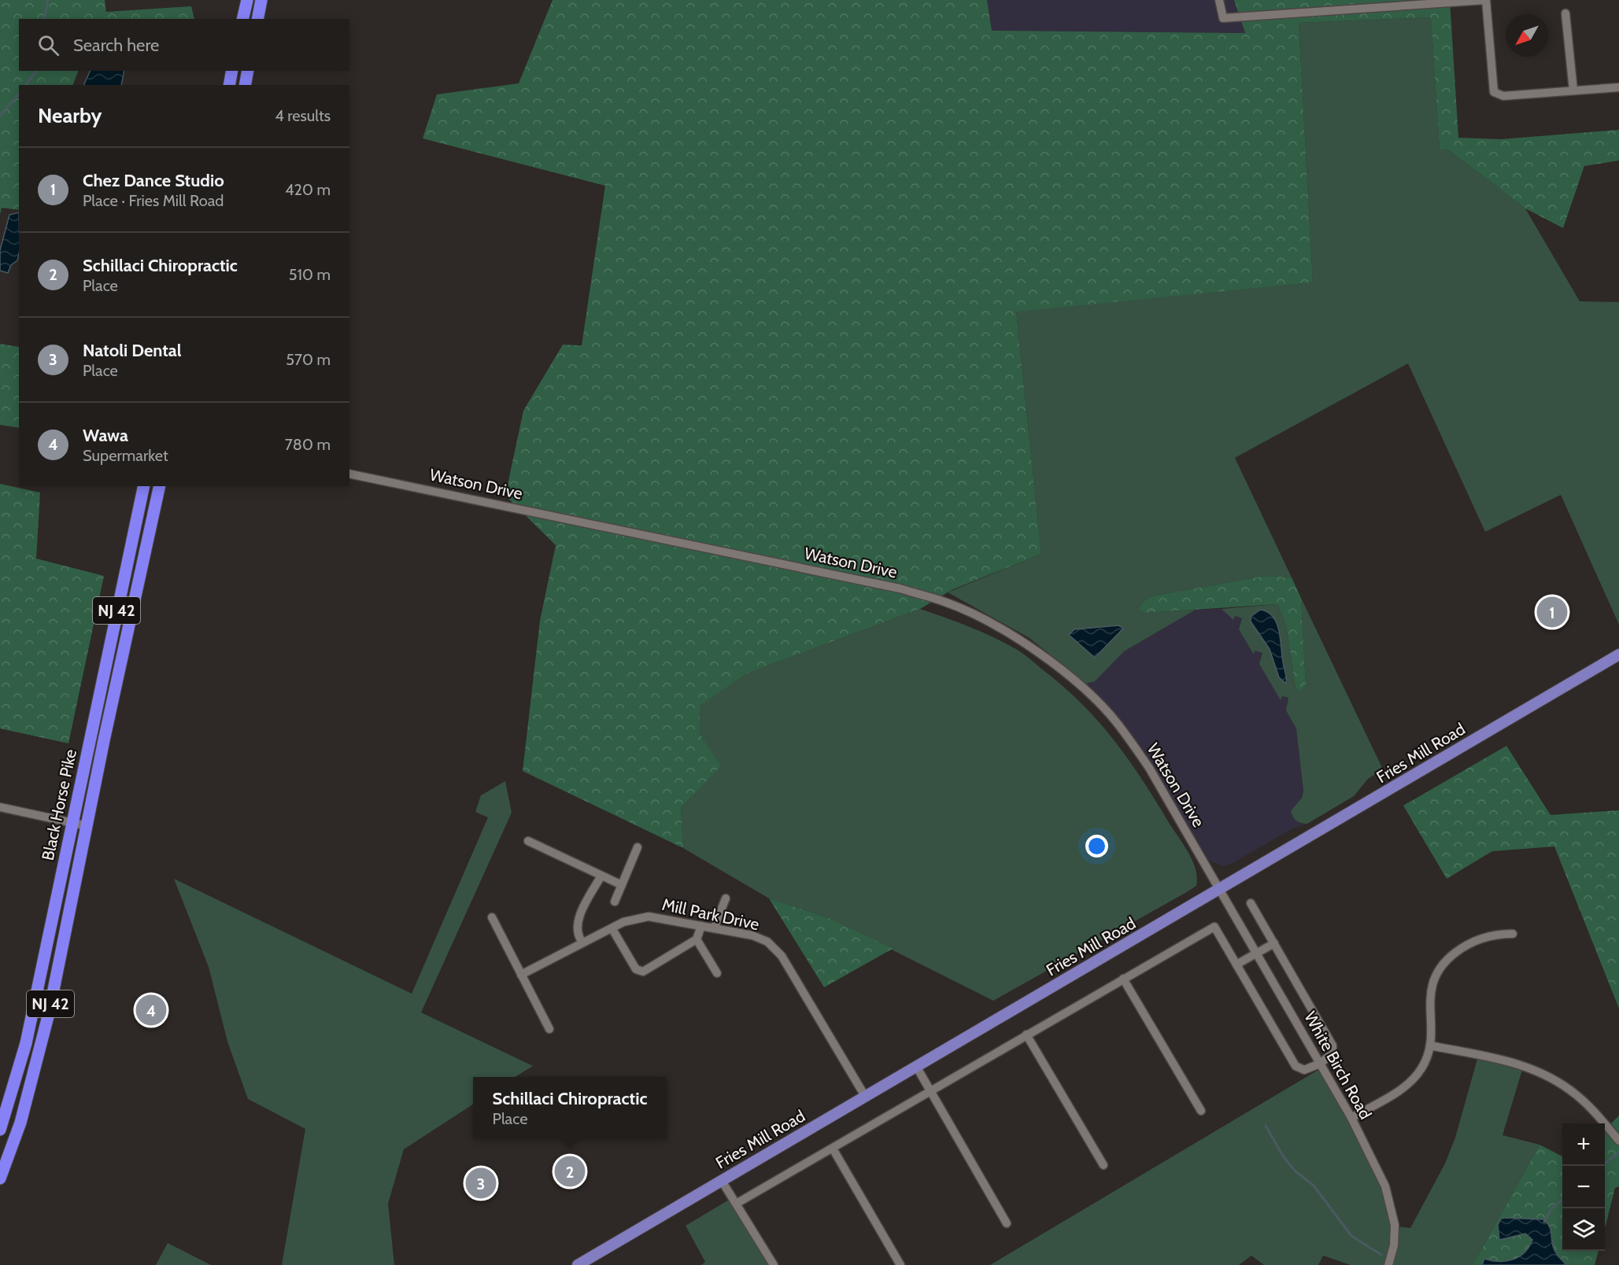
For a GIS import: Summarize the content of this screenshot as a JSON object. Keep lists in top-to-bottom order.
{
  "streets": {
    "highway": ["NJ 42", "Black Horse Pike"],
    "main road": ["Fries Mill Road"],
    "street": ["Watson Drive", "Mill Park Drive", "White Birch Road"]
  },
  "crossings": [
    ["Watson Drive", "Fries Mill Road"],
    ["Watson Drive", "White Birch Road"],
    ["Fries Mill Road", "Mill Park Drive"],
    ["Fries Mill Road", "White Birch Road"]
  ],
  "north": "bottom left",
  "page": {
    "search": "Search here",
    "heading": ["Nearby", "4 results"],
    "list": [
      {
        "mark": "1",
        "name": "Chez Dance Studio",
        "note": "Place · Fries Mill Road",
        "value": "420 m"
      },
      {
        "mark": "2",
        "name": "Schillaci Chiropractic",
        "note": "Place",
        "value": "510 m"
      },
      {
        "mark": "3",
        "name": "Natoli Dental",
        "note": "Place",
        "value": "570 m"
      },
      {
        "mark": "4",
        "name": "Wawa",
        "note": "Supermarket",
        "value": "780 m"
      }
    ],
    "pins": [
      "1",
      "4",
      "2",
      "3"
    ],
    "popup": ["Schillaci Chiropractic", "Place"],
    "map_buttons": ["+", "−"]
  }
}
